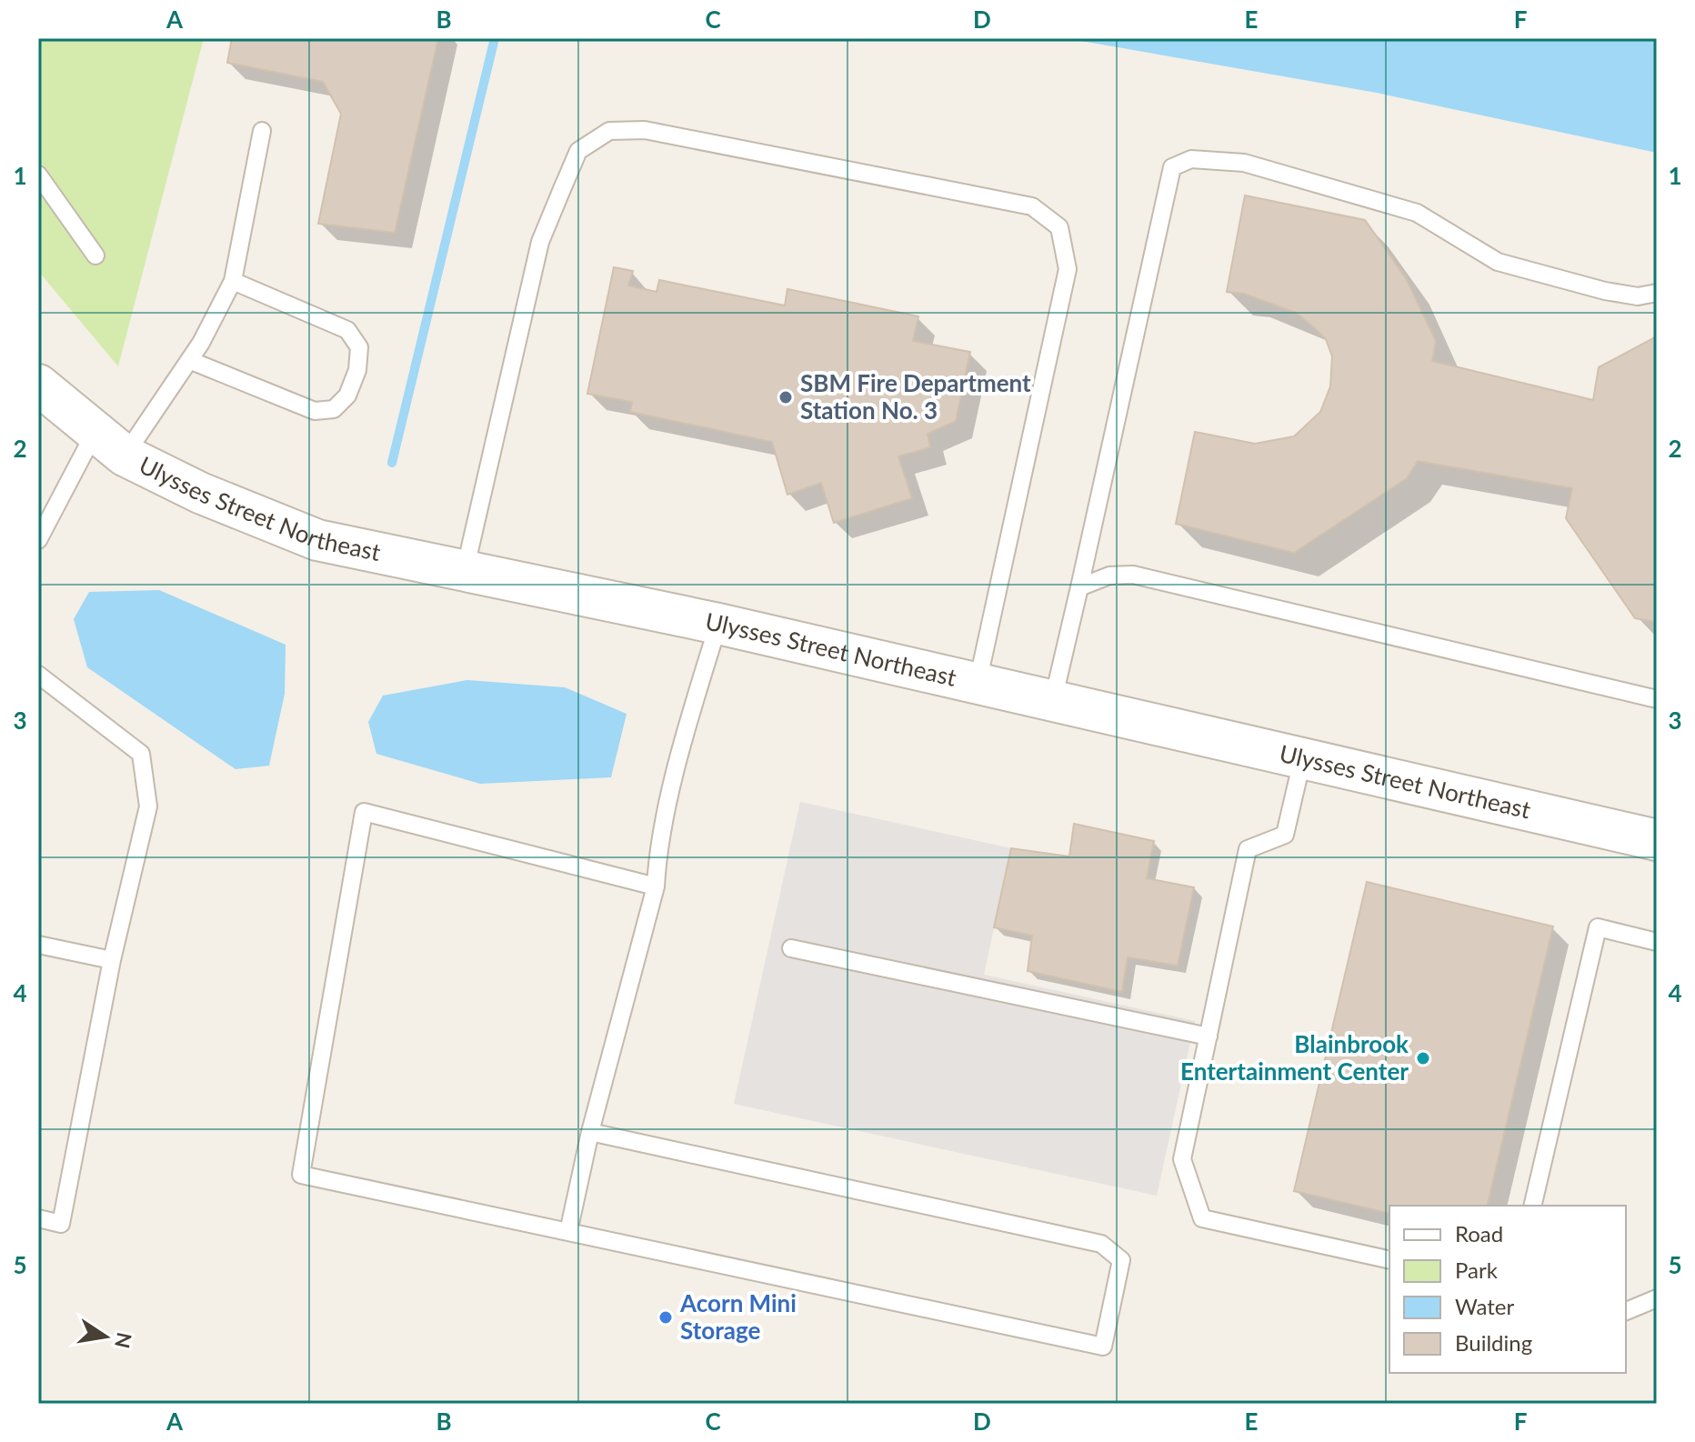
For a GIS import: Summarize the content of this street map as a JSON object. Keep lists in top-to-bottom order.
{
  "streets": {
    "street": ["Ulysses Street Northeast"]
  },
  "places": ["SBM Fire Department Station No. 3", "Blainbrook Entertainment Center", "Acorn Mini Storage"],
  "legend": [
    "Road",
    "Park",
    "Water",
    "Building"
  ],
  "north": "right",
  "grid": {
    "columns": [
      "A",
      "B",
      "C",
      "D",
      "E",
      "F"
    ],
    "rows": [
      "1",
      "2",
      "3",
      "4",
      "5"
    ]
  }
}
